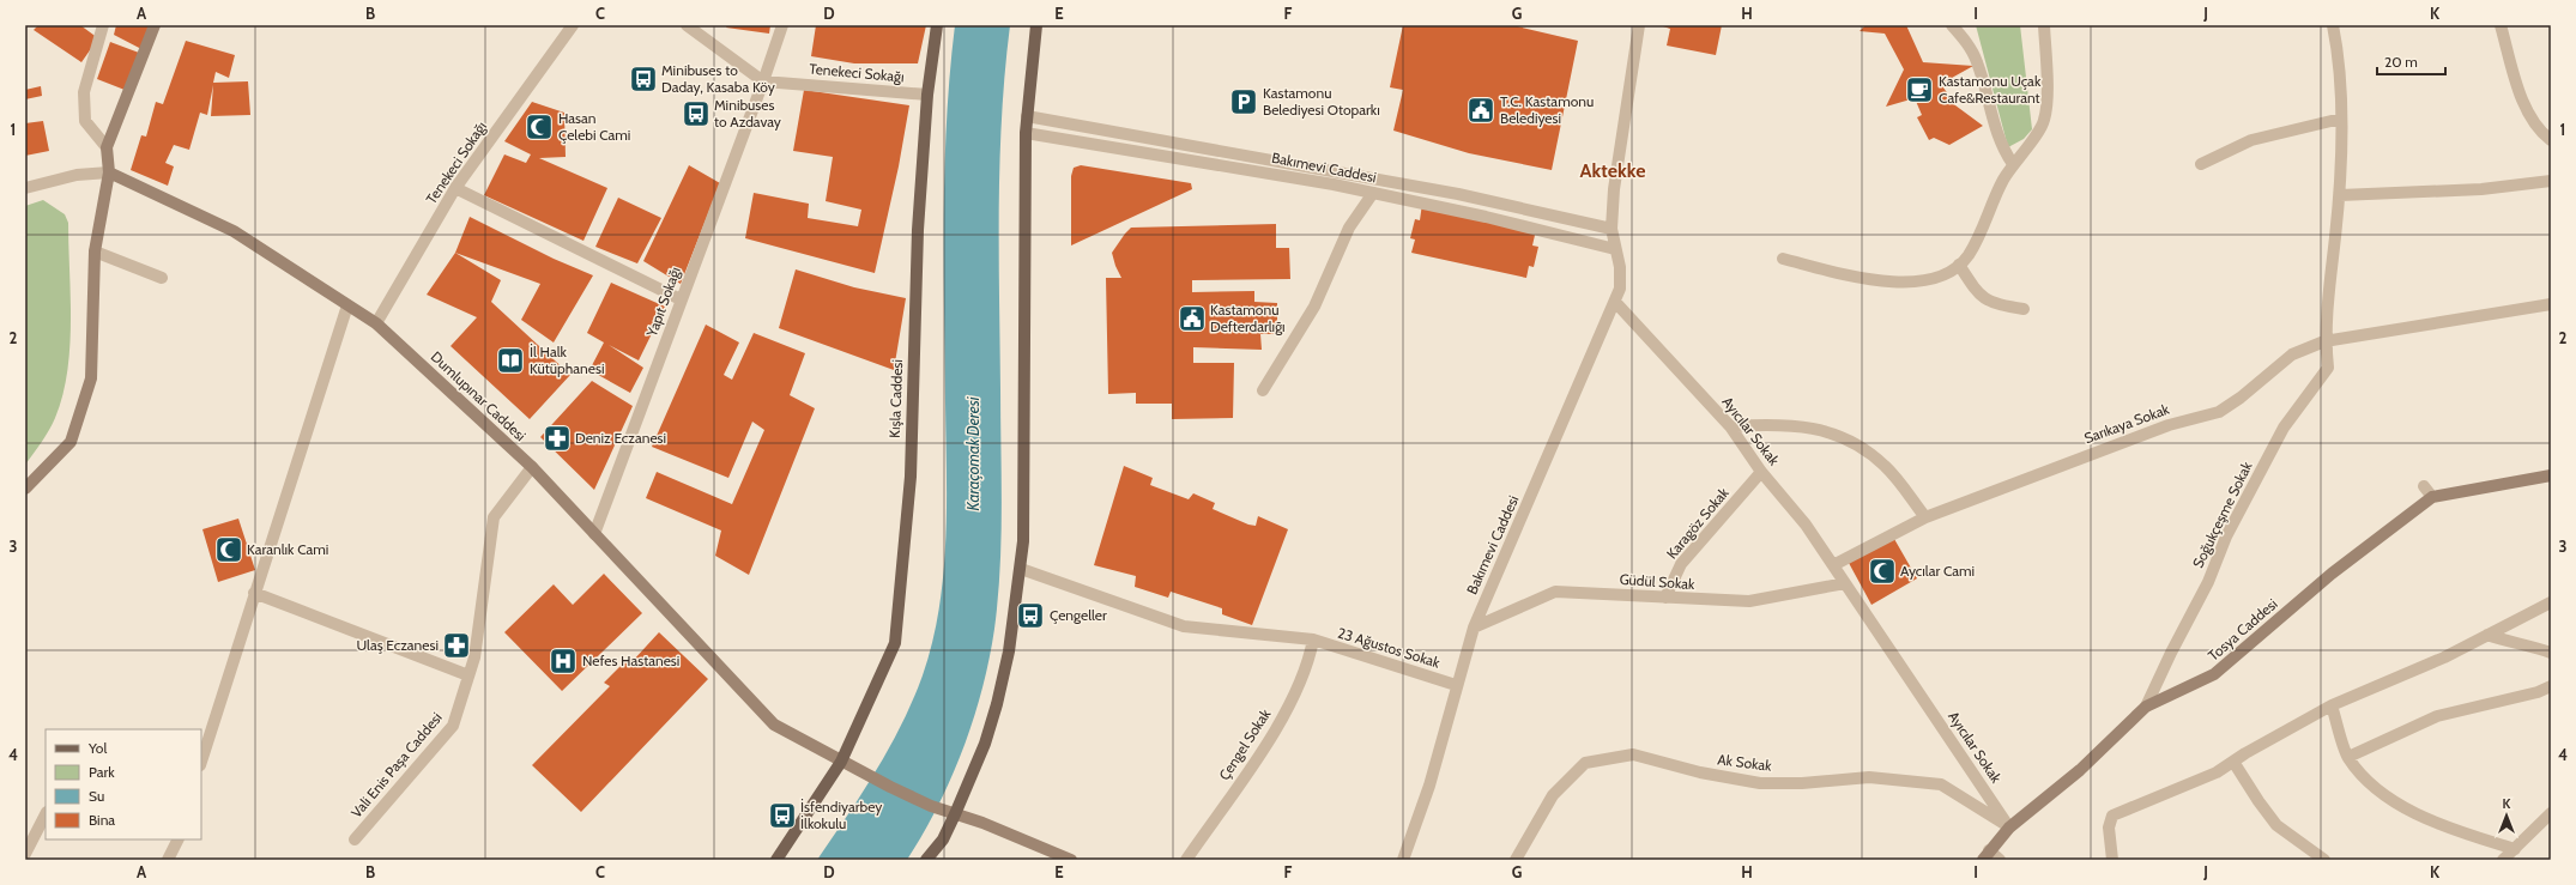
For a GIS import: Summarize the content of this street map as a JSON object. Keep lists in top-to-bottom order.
{
  "streets": {
    "main road": ["Dumlupınar Caddesi", "Kışla Caddesi", "Tosya Caddesi"],
    "street": [
      "Tenekeci Sokağı",
      "Bakımevi Caddesi",
      "Yapıt Sokağı",
      "Sarıkaya Sokak",
      "Ayıcılar Sokak",
      "Soğukçeşme Sokak",
      "Karagöz Sokak",
      "Güdül Sokak",
      "23 Ağustos Sokak",
      "Çengel Sokak",
      "Ak Sokak",
      "Vali Enis Paşa Caddesi"
    ]
  },
  "crossings": [
    ["Tenekeci Sokağı", "Yapıt Sokağı"],
    ["Tenekeci Sokağı", "Dumlupınar Caddesi"],
    ["Tenekeci Sokağı", "Kışla Caddesi"],
    ["Bakımevi Caddesi", "Ayıcılar Sokak"],
    ["Bakımevi Caddesi", "Güdül Sokak"],
    ["Bakımevi Caddesi", "23 Ağustos Sokak"],
    ["Yapıt Sokağı", "Dumlupınar Caddesi"],
    ["Dumlupınar Caddesi", "Kışla Caddesi"],
    ["Dumlupınar Caddesi", "Vali Enis Paşa Caddesi"],
    ["Sarıkaya Sokak", "Soğukçeşme Sokak"],
    ["Ayıcılar Sokak", "Karagöz Sokak"],
    ["Ayıcılar Sokak", "Güdül Sokak"],
    ["Ayıcılar Sokak", "Tosya Caddesi"],
    ["Ayıcılar Sokak", "Ak Sokak"],
    ["Soğukçeşme Sokak", "Tosya Caddesi"],
    ["Karagöz Sokak", "Güdül Sokak"],
    ["Tosya Caddesi", "Ak Sokak"],
    ["23 Ağustos Sokak", "Çengel Sokak"]
  ],
  "districts": ["Aktekke"],
  "water": ["Karaçomak Deresi"],
  "places": {
    "bus stop": [
      "Minibuses to Daday, Kasaba Köy",
      "Minibuses to Azdavay",
      "Çengeller",
      "İsfendiyarbey İlkokulu"
    ],
    "cafe": ["Kastamonu Uçak Cafe&Restaurant"],
    "parking": ["Kastamonu Belediyesi Otoparkı"],
    "public building": ["T.C. Kastamonu Belediyesi", "Kastamonu Defterdarlığı"],
    "mosque": ["Hasan Çelebi Cami", "Karanlık Cami", "Aycılar Cami"],
    "library": ["İl Halk Kütüphanesi"],
    "pharmacy": ["Deniz Eczanesi", "Ulaş Eczanesi"],
    "hospital": ["Nefes Hastanesi"]
  },
  "legend": [
    "Yol",
    "Park",
    "Su",
    "Bina"
  ],
  "scale_bar": "20 m",
  "north": "top",
  "grid": {
    "columns": [
      "A",
      "B",
      "C",
      "D",
      "E",
      "F",
      "G",
      "H",
      "I",
      "J",
      "K"
    ],
    "rows": [
      "1",
      "2",
      "3",
      "4"
    ]
  }
}
